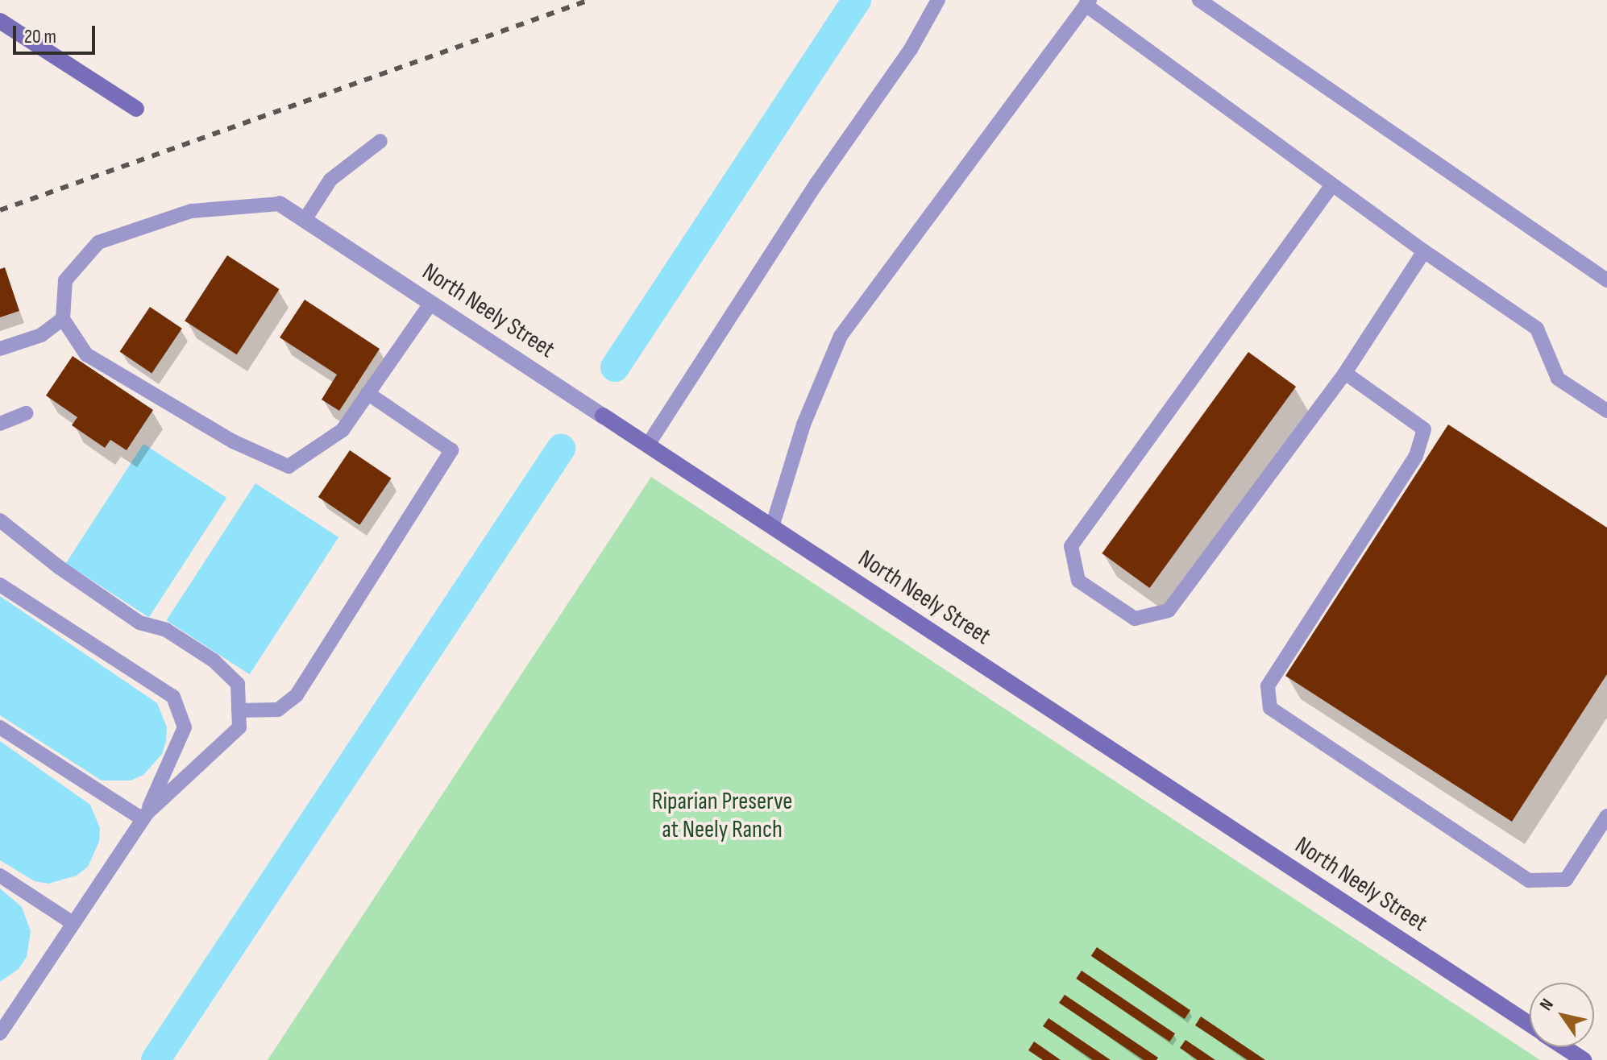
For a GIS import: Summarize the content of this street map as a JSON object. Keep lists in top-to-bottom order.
{
  "streets": {
    "street": ["North Neely Street"]
  },
  "parks": ["Riparian Preserve at Neely Ranch"],
  "scale_bar": "20 m",
  "north": "top left"
}
